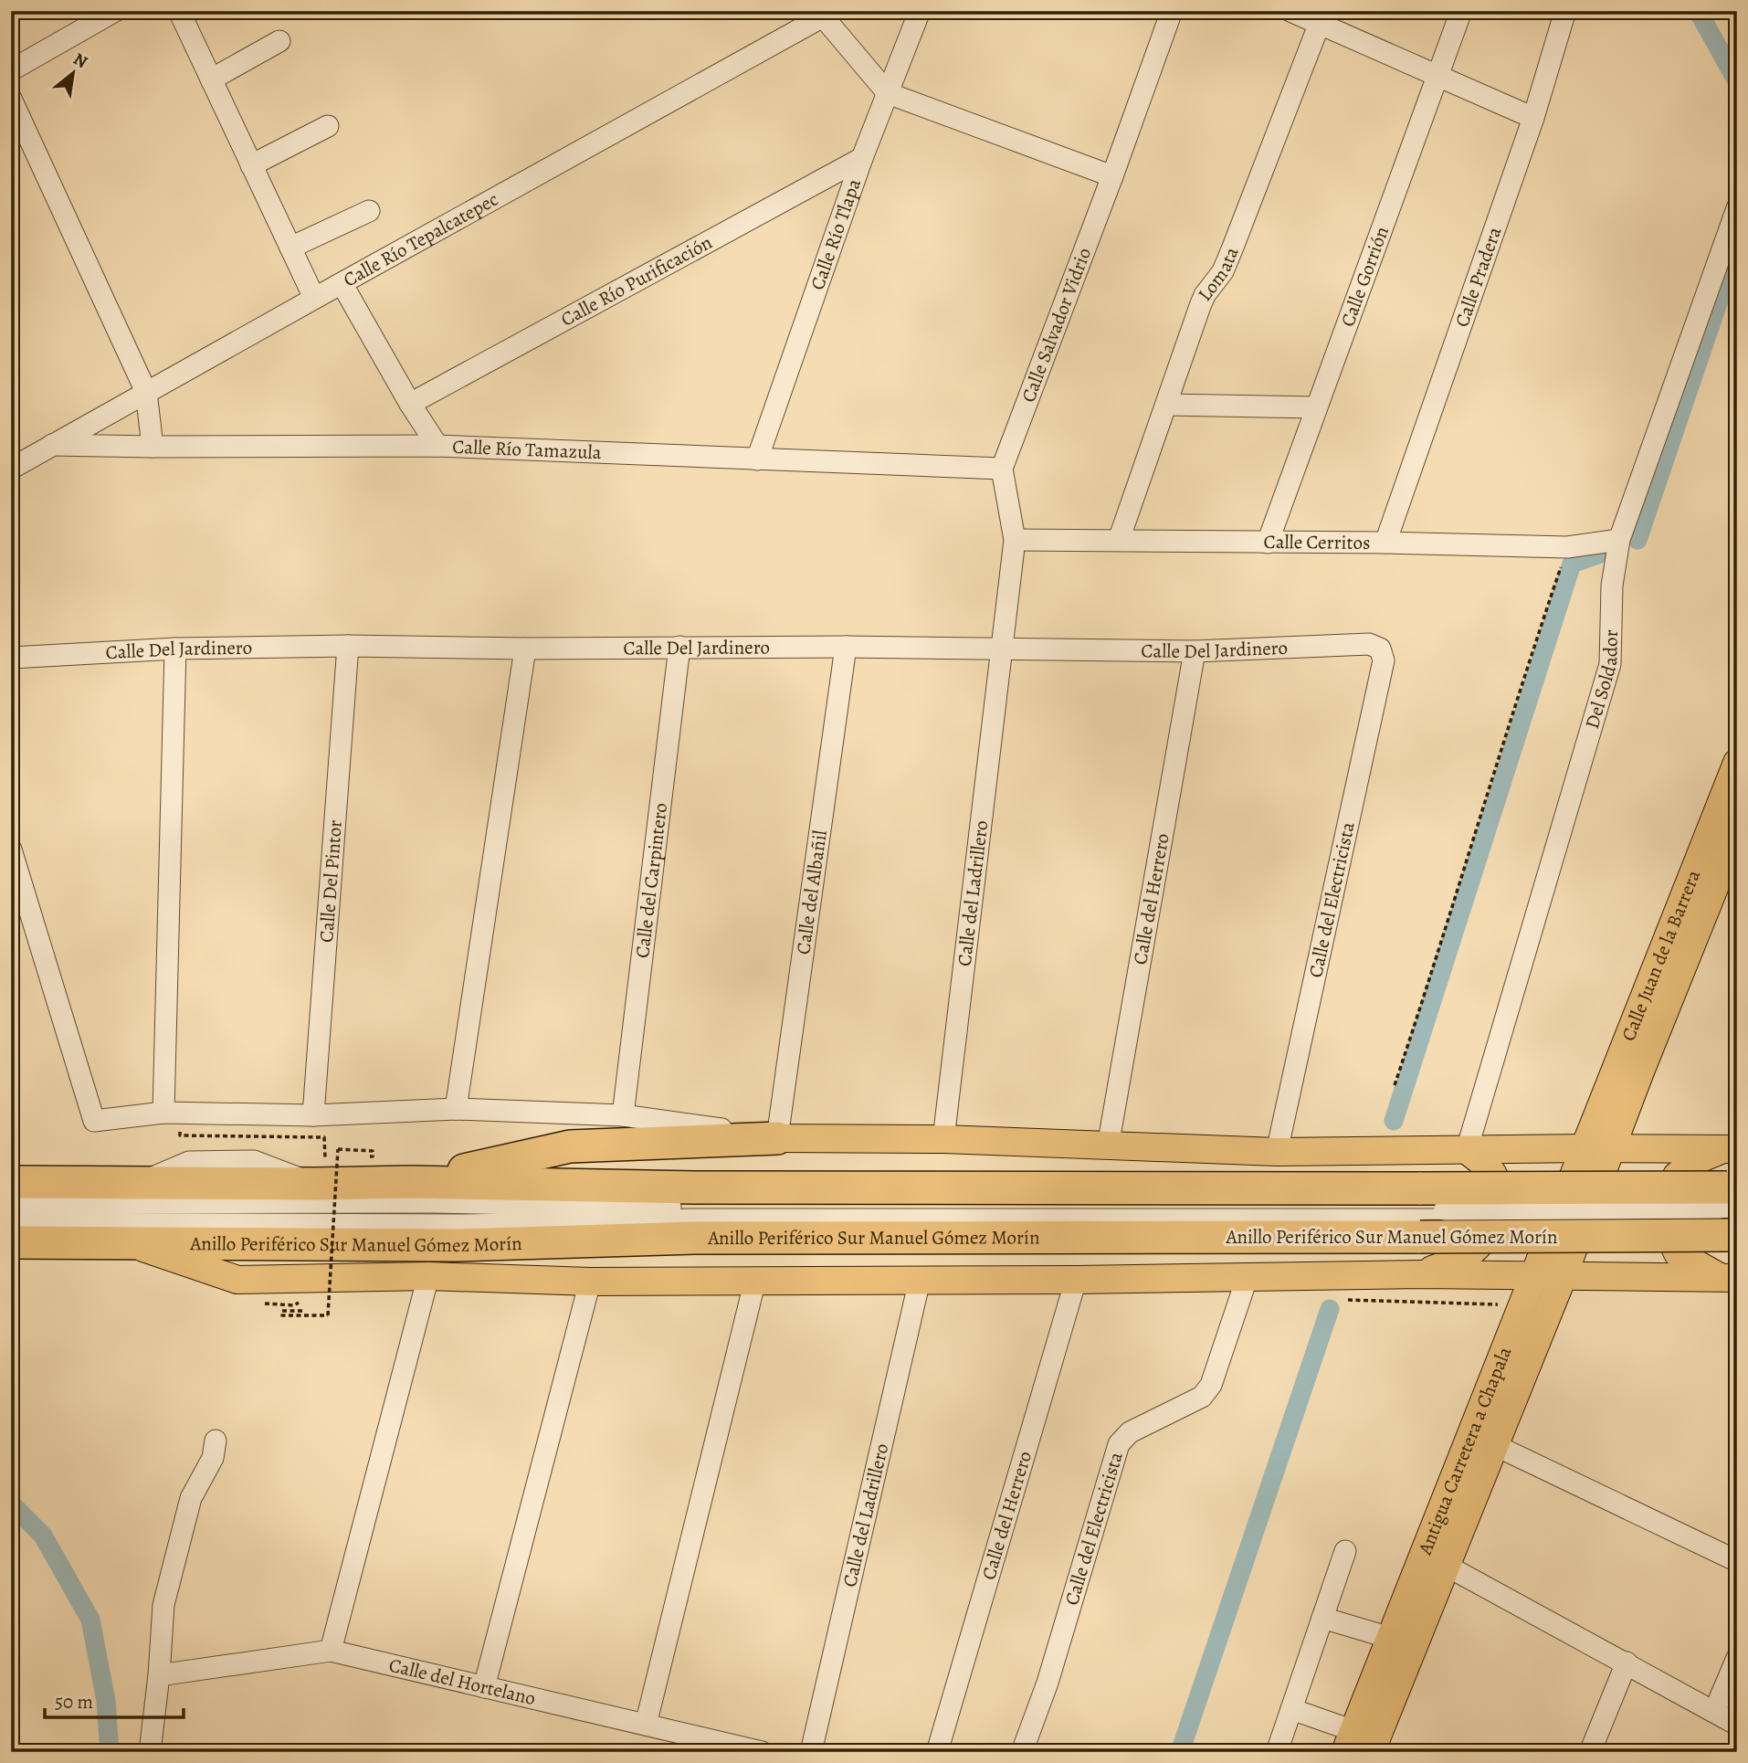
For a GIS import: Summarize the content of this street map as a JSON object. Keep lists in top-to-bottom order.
{
  "streets": {
    "highway": ["Anillo Periférico Sur Manuel Gómez Morín"],
    "main road": ["Calle Juan de la Barrera", "Antigua Carretera a Chapala"],
    "street": [
      "Calle Río Tlapa",
      "Calle Río Tepalcatepec",
      "Lomata",
      "Calle Gorrión",
      "Calle Pradera",
      "Calle Río Purificación",
      "Calle Salvador Vidrio",
      "Calle Río Tamazula",
      "Calle Cerritos",
      "Calle Del Jardinero",
      "Del Soldador",
      "Calle Del Pintor",
      "Calle del Carpintero",
      "Calle del Albañil",
      "Calle del Ladrillero",
      "Calle del Herrero",
      "Calle del Electricista",
      "Calle del Hortelano"
    ]
  },
  "crossings": [
    ["Calle Río Tlapa", "Calle Río Purificación"],
    ["Calle Río Tlapa", "Calle Río Tamazula"],
    ["Calle Río Tepalcatepec", "Calle Río Tamazula"],
    ["Lomata", "Calle Cerritos"],
    ["Calle Gorrión", "Calle Cerritos"],
    ["Calle Pradera", "Calle Cerritos"],
    ["Calle Salvador Vidrio", "Calle Río Tamazula"],
    ["Calle Cerritos", "Del Soldador"],
    ["Calle Del Jardinero", "Calle Del Pintor"],
    ["Calle Del Jardinero", "Calle del Carpintero"],
    ["Calle Del Jardinero", "Calle del Albañil"],
    ["Calle Del Jardinero", "Calle del Ladrillero"],
    ["Calle Del Jardinero", "Calle del Herrero"],
    ["Calle Del Jardinero", "Calle del Electricista"],
    ["Calle Juan de la Barrera", "Antigua Carretera a Chapala"]
  ],
  "scale_bar": "50 m",
  "north": "top right"
}
